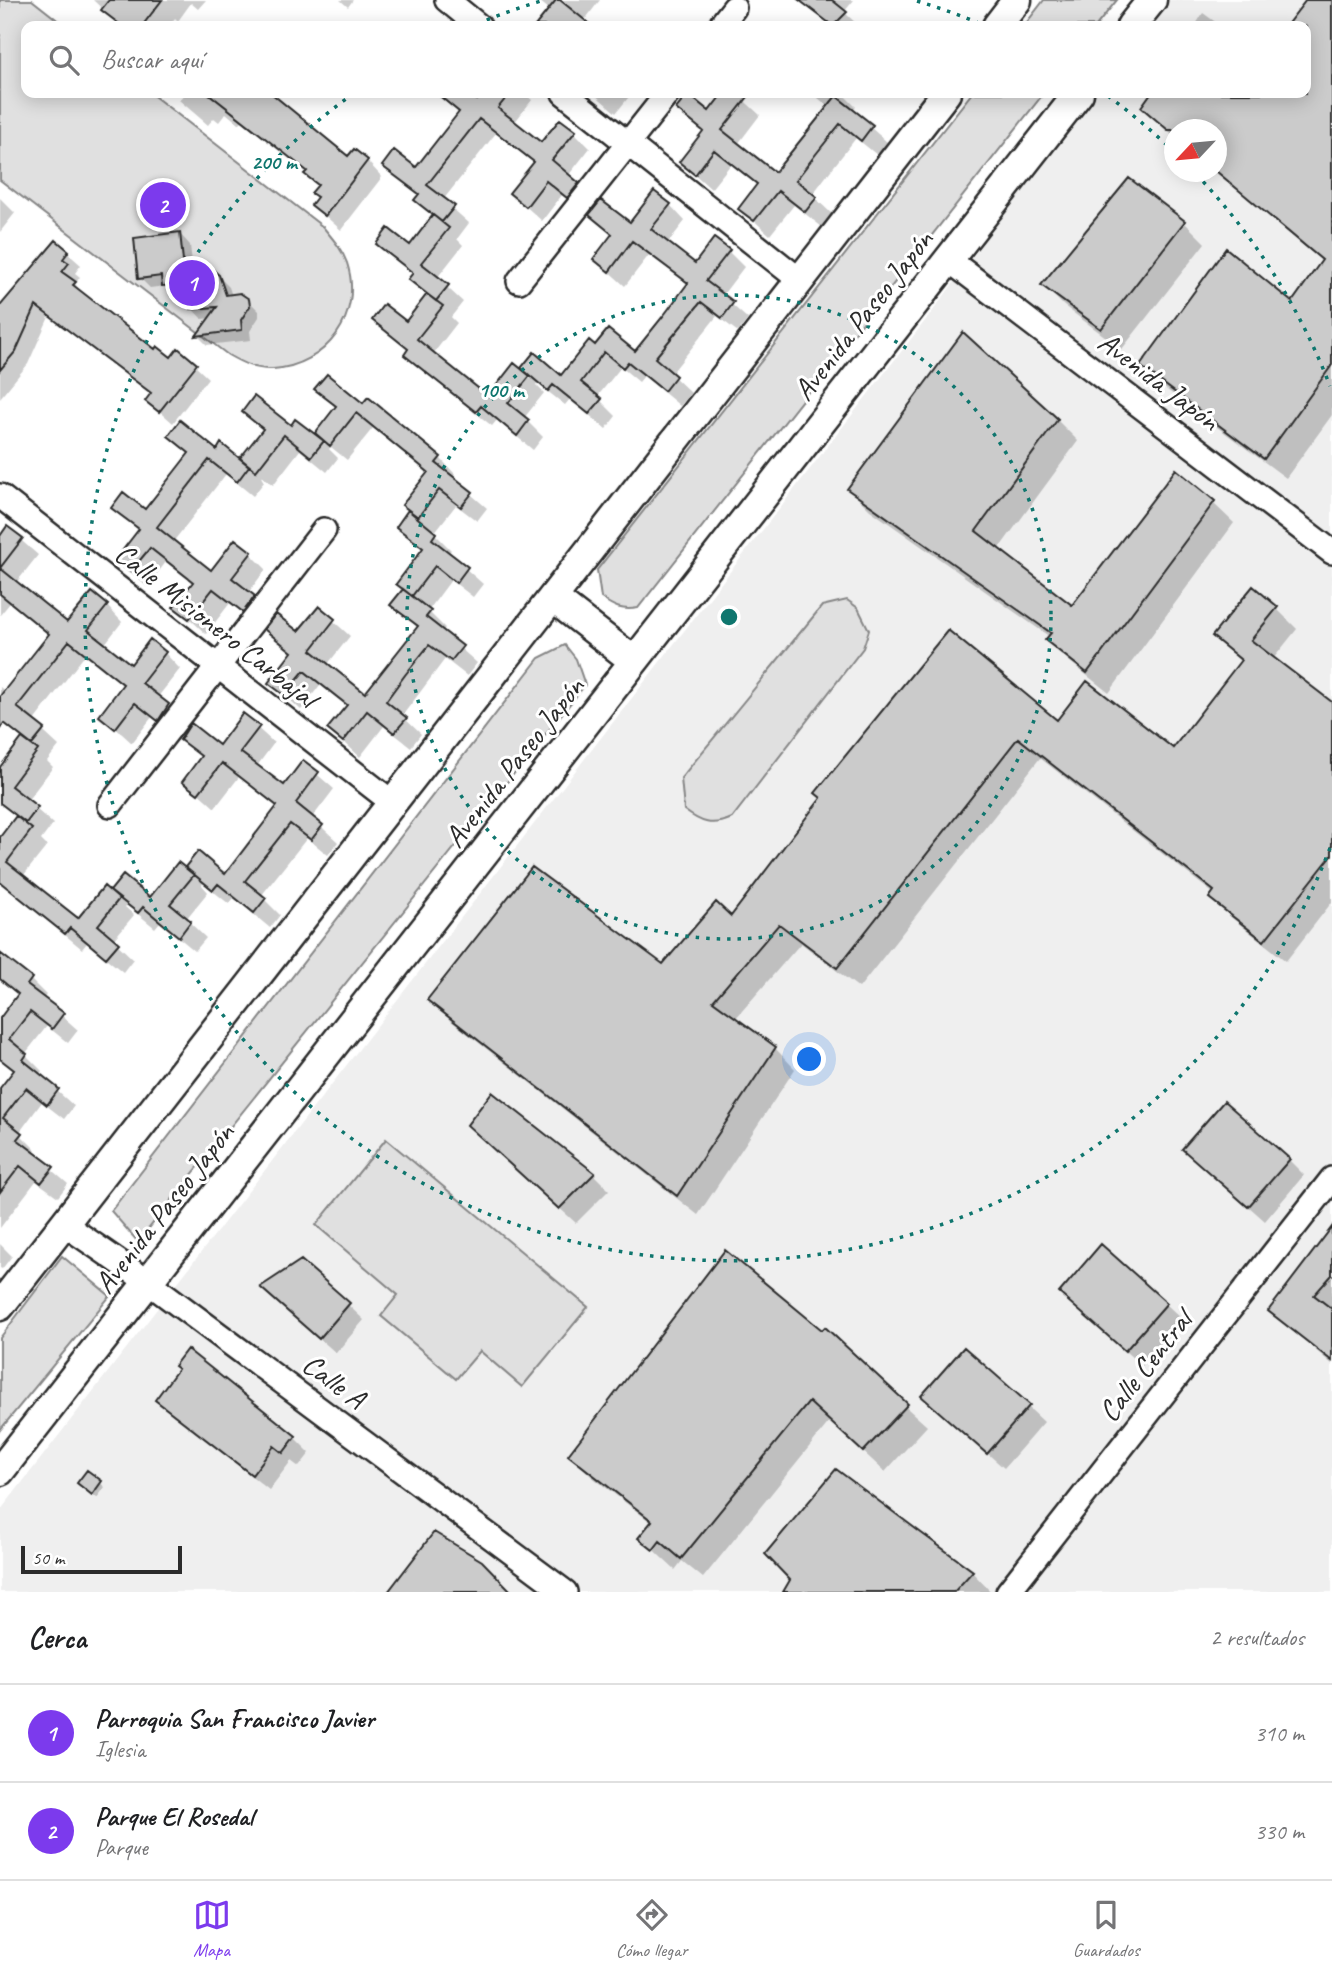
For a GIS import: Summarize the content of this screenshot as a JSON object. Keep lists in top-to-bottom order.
{
  "streets": {
    "main road": ["Avenida Paseo Japón"],
    "street": [
      "Avenida Japón",
      "Calle Misionero Carbajal",
      "Calle Central",
      "Calle A"
    ]
  },
  "crossings": [
    ["Avenida Paseo Japón", "Avenida Japón"],
    ["Avenida Paseo Japón", "Calle A"]
  ],
  "scale_bar": "50 m",
  "north": "bottom left",
  "page": {
    "search": "Buscar aquí",
    "pins": ["2", "1"],
    "scale": "50 m",
    "heading": ["Cerca", "2 resultados"],
    "list": [
      {
        "mark": "1",
        "name": "Parroquia San Francisco Javier",
        "note": "Iglesia",
        "value": "310 m"
      },
      {
        "mark": "2",
        "name": "Parque El Rosedal",
        "note": "Parque",
        "value": "330 m"
      }
    ],
    "nav": ["Mapa", "Cómo llegar", "Guardados"]
  },
  "rings": ["200 m", "100 m"]
}
